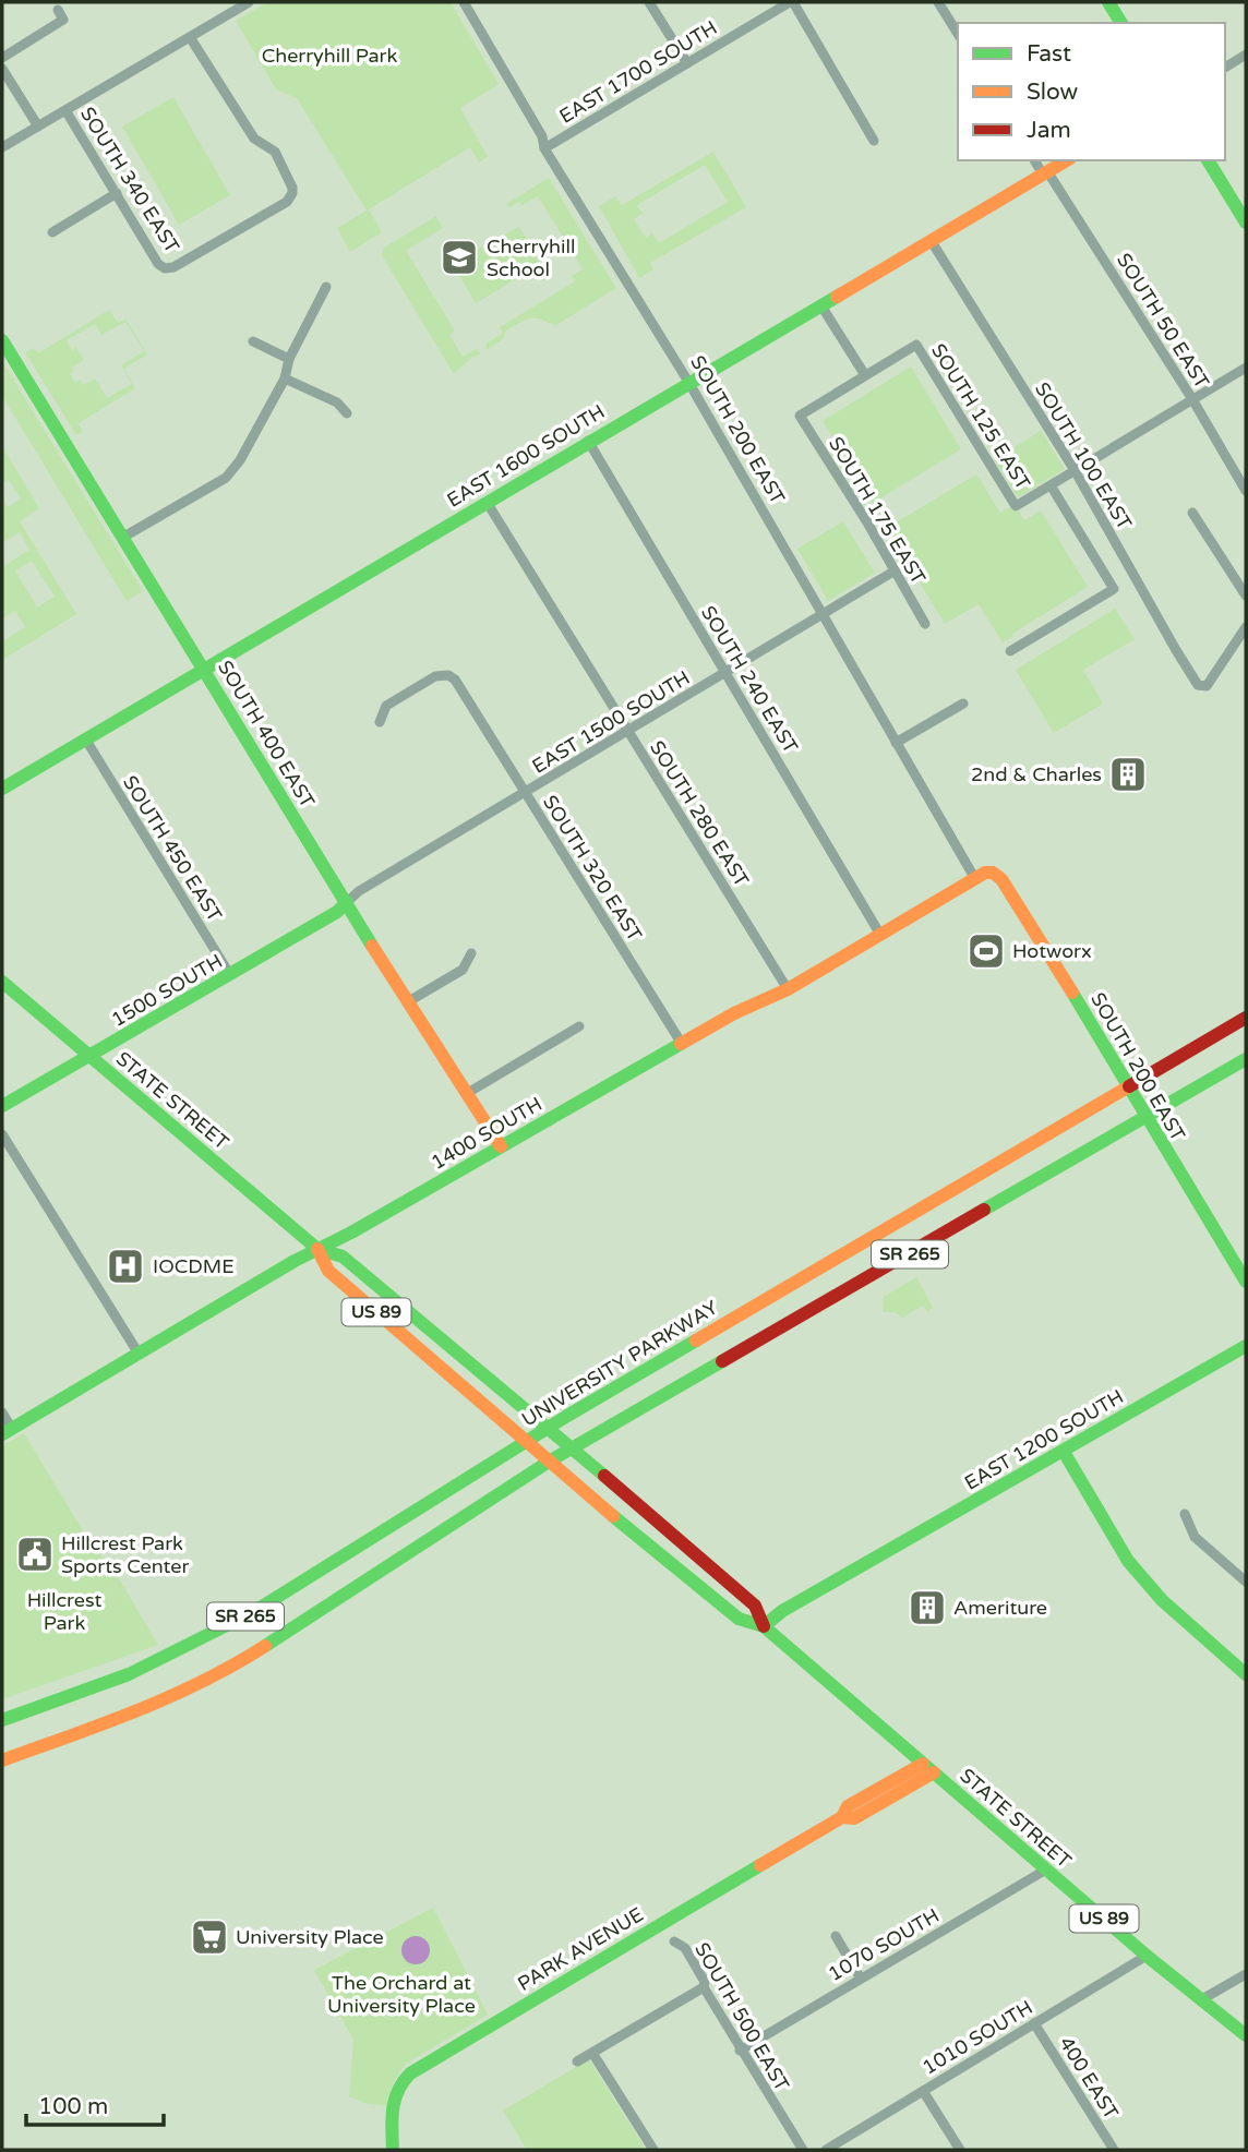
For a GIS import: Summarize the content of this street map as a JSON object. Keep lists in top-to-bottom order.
{
  "streets": {
    "street": [
      "EAST 1700 SOUTH",
      "SOUTH 340 EAST",
      "SOUTH 50 EAST",
      "SOUTH 125 EAST",
      "SOUTH 200 EAST",
      "EAST 1600 SOUTH",
      "SOUTH 100 EAST",
      "SOUTH 175 EAST",
      "SOUTH 240 EAST",
      "EAST 1500 SOUTH",
      "SOUTH 400 EAST",
      "SOUTH 280 EAST",
      "SOUTH 450 EAST",
      "SOUTH 320 EAST",
      "1500 SOUTH",
      "STATE STREET",
      "1400 SOUTH",
      "SR 265",
      "US 89",
      "UNIVERSITY PARKWAY",
      "EAST 1200 SOUTH",
      "1070 SOUTH",
      "PARK AVENUE",
      "SOUTH 500 EAST",
      "1010 SOUTH",
      "400 EAST"
    ]
  },
  "crossings": [
    ["EAST 1700 SOUTH", "SOUTH 200 EAST"],
    ["SOUTH 50 EAST", "EAST 1600 SOUTH"],
    ["SOUTH 125 EAST", "SOUTH 175 EAST"],
    ["SOUTH 200 EAST", "EAST 1600 SOUTH"],
    ["SOUTH 200 EAST", "EAST 1500 SOUTH"],
    ["SOUTH 200 EAST", "1400 SOUTH"],
    ["SOUTH 200 EAST", "SR 265"],
    ["SOUTH 200 EAST", "UNIVERSITY PARKWAY"],
    ["EAST 1600 SOUTH", "SOUTH 100 EAST"],
    ["EAST 1600 SOUTH", "SOUTH 240 EAST"],
    ["EAST 1600 SOUTH", "SOUTH 400 EAST"],
    ["EAST 1600 SOUTH", "SOUTH 280 EAST"],
    ["EAST 1600 SOUTH", "SOUTH 450 EAST"],
    ["SOUTH 175 EAST", "EAST 1500 SOUTH"],
    ["SOUTH 240 EAST", "EAST 1500 SOUTH"],
    ["SOUTH 240 EAST", "1400 SOUTH"],
    ["EAST 1500 SOUTH", "SOUTH 400 EAST"],
    ["EAST 1500 SOUTH", "SOUTH 280 EAST"],
    ["EAST 1500 SOUTH", "SOUTH 320 EAST"],
    ["EAST 1500 SOUTH", "1500 SOUTH"],
    ["SOUTH 400 EAST", "1500 SOUTH"],
    ["SOUTH 400 EAST", "1400 SOUTH"],
    ["SOUTH 280 EAST", "1400 SOUTH"],
    ["SOUTH 450 EAST", "1500 SOUTH"],
    ["SOUTH 320 EAST", "1400 SOUTH"],
    ["1500 SOUTH", "STATE STREET"],
    ["STATE STREET", "1400 SOUTH"],
    ["STATE STREET", "SR 265"],
    ["STATE STREET", "UNIVERSITY PARKWAY"],
    ["STATE STREET", "EAST 1200 SOUTH"],
    ["STATE STREET", "1070 SOUTH"],
    ["STATE STREET", "PARK AVENUE"],
    ["STATE STREET", "1010 SOUTH"],
    ["1070 SOUTH", "SOUTH 500 EAST"],
    ["1010 SOUTH", "400 EAST"]
  ],
  "parks": ["Cherryhill Park", "Hillcrest Park", "The Orchard at University Place"],
  "places": {
    "school or university": ["Cherryhill School"],
    "building": ["2nd & Charles", "Ameriture"],
    "sports": ["Hotworx"],
    "hospital": ["IOCDME"],
    "public building": ["Hillcrest Park Sports Center"],
    "supermarket": ["University Place"]
  },
  "legend": ["Fast", "Slow", "Jam"],
  "scale_bar": "100 m"
}
